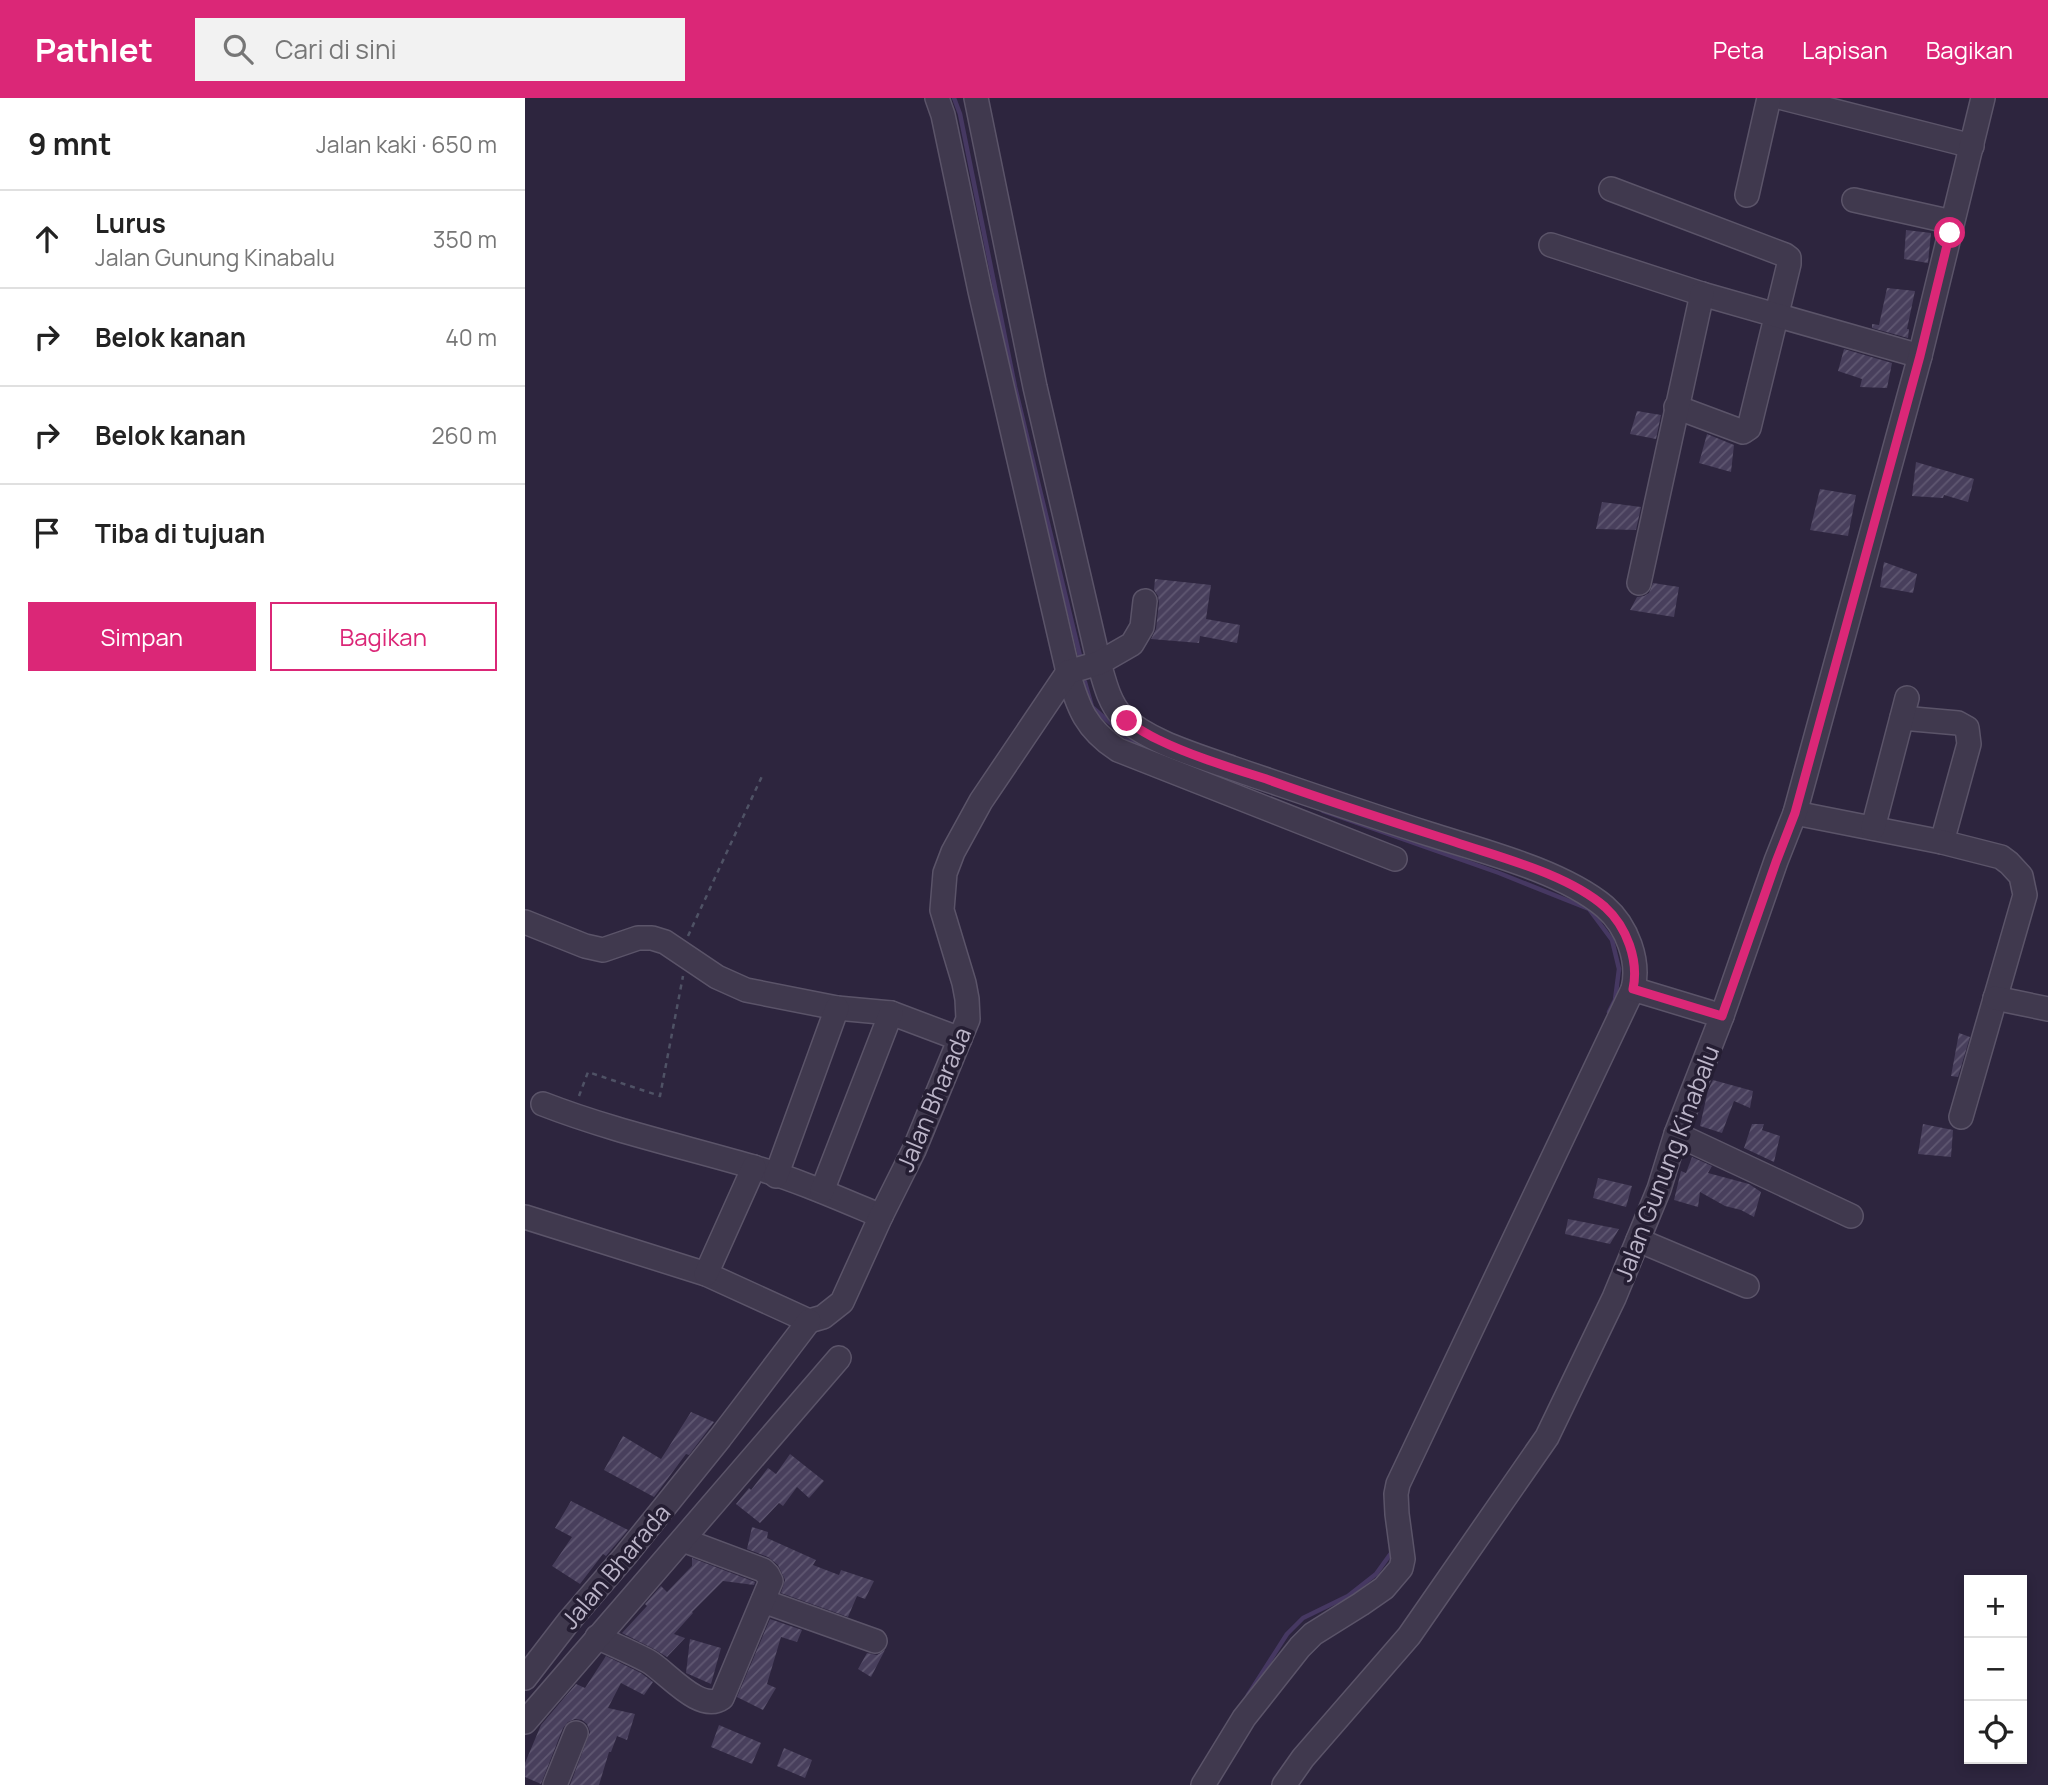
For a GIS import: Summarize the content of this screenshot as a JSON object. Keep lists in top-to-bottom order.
{
  "streets": {
    "street": ["Jalan Bharada", "Jalan Gunung Kinabalu"]
  },
  "page": {
    "header": "Pathlet",
    "search": "Cari di sini",
    "nav": ["Peta", "Lapisan", "Bagikan"],
    "heading": ["9 mnt", "Jalan kaki · 650 m"],
    "list": [
      ["Lurus", "Jalan Gunung Kinabalu", "350 m"],
      ["Belok kanan", "40 m"],
      ["Belok kanan", "260 m"],
      "Tiba di tujuan"
    ],
    "buttons": ["Simpan", "Bagikan"],
    "map_buttons": ["+", "−"]
  }
}
